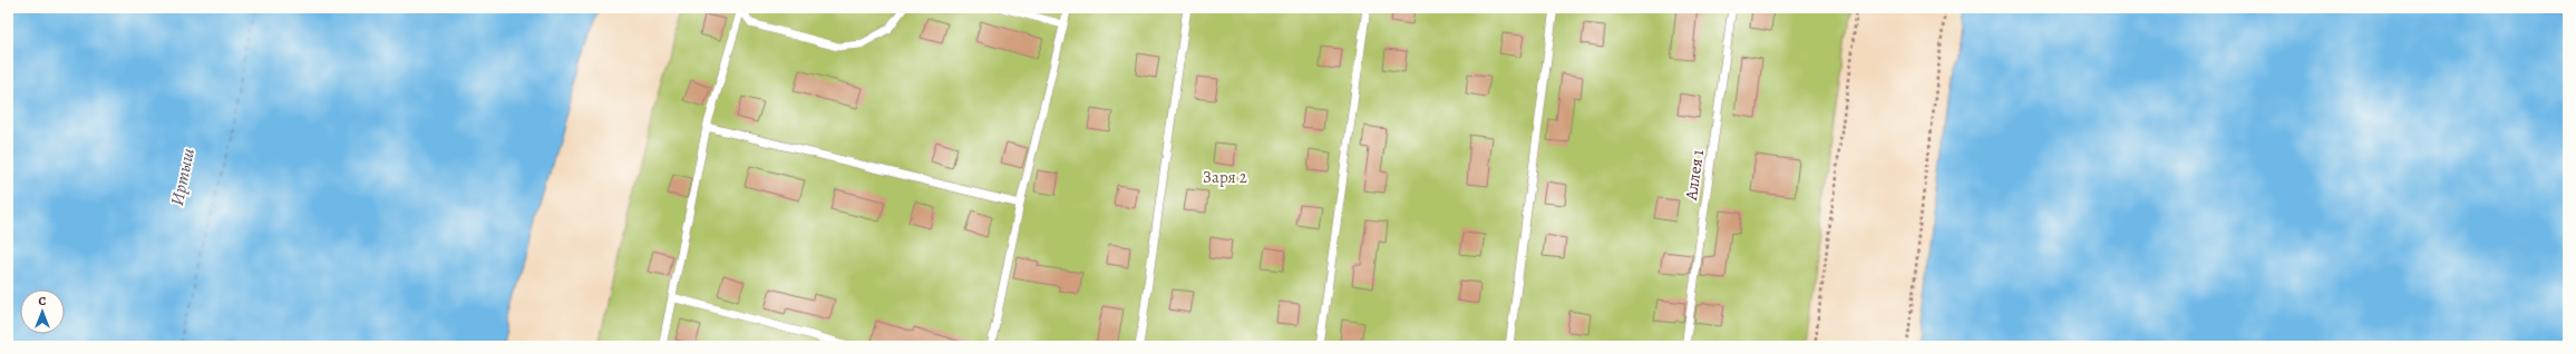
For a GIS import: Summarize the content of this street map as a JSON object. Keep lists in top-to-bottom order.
{
  "streets": {
    "lane": ["Аллея 1"]
  },
  "water": ["Иртыш"],
  "parks": ["Заря 2"],
  "north": "top"
}
